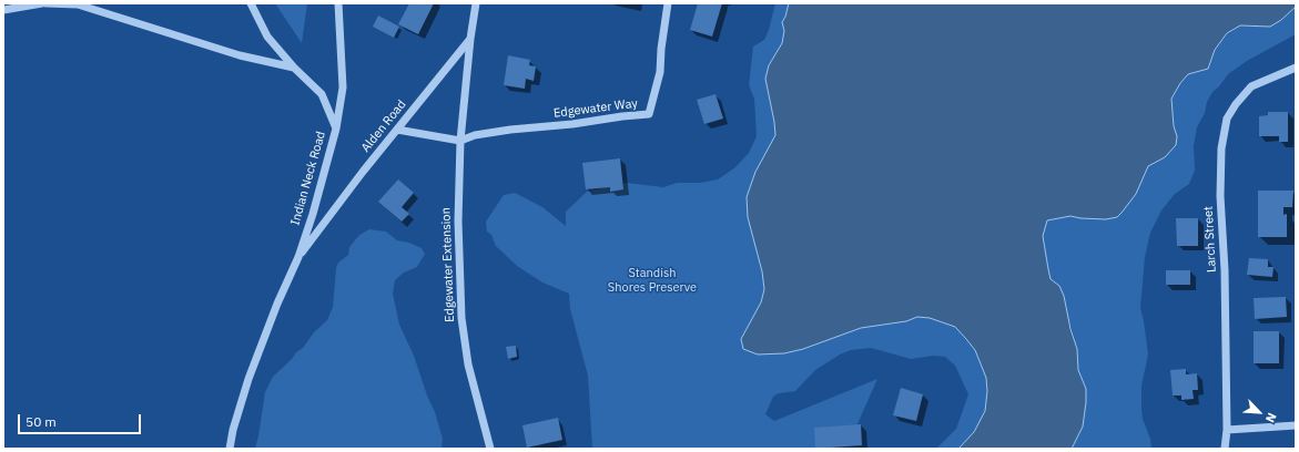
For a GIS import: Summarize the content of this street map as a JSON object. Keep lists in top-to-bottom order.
{
  "streets": {
    "street": [
      "Edgewater Way",
      "Alden Road",
      "Indian Neck Road",
      "Larch Street",
      "Edgewater Extension"
    ]
  },
  "crossings": [
    ["Edgewater Way", "Edgewater Extension"],
    ["Alden Road", "Indian Neck Road"],
    ["Alden Road", "Edgewater Extension"]
  ],
  "parks": ["Standish Shores Preserve"],
  "scale_bar": "50 m",
  "north": "bottom right"
}
